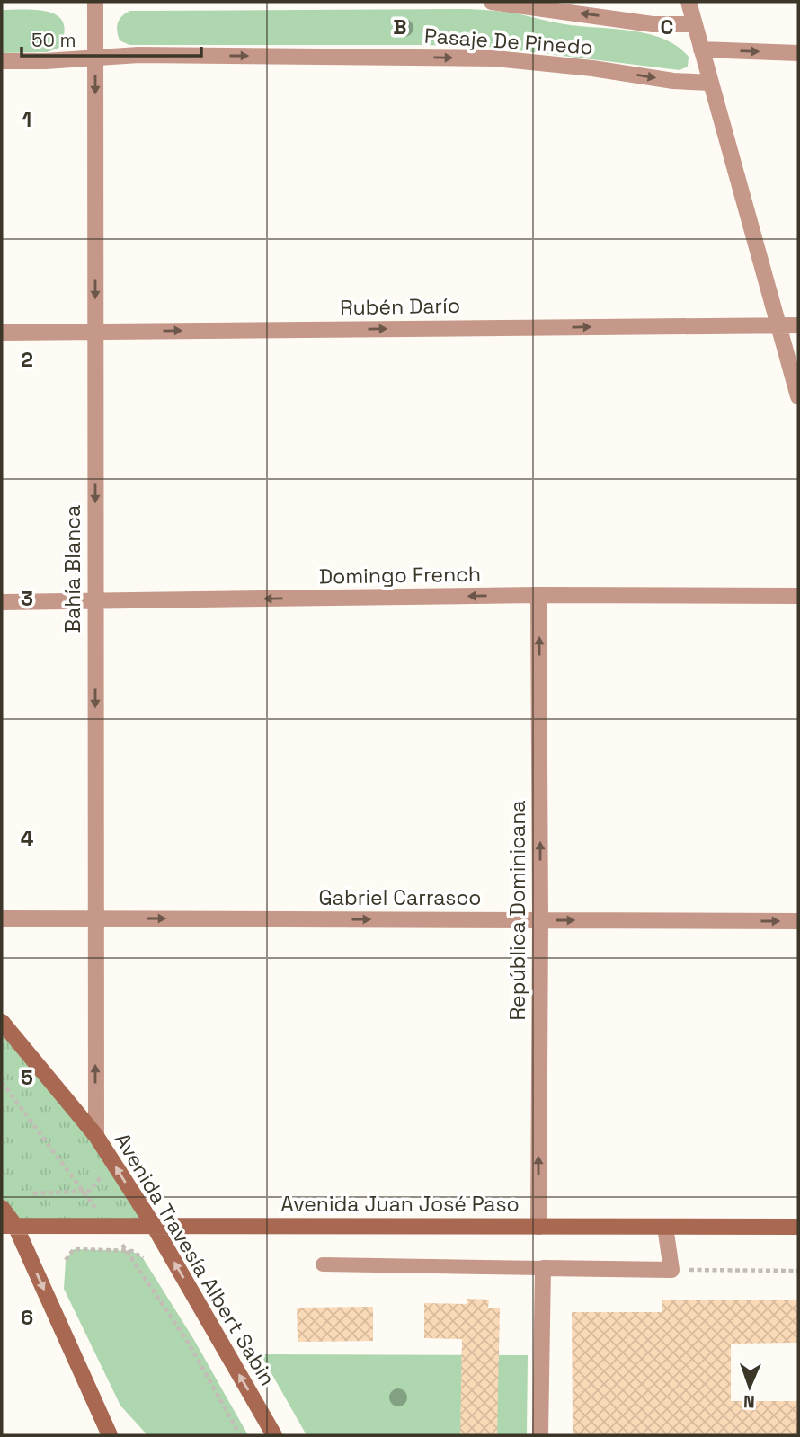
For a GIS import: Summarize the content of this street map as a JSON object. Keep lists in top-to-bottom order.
{
  "streets": {
    "main road": ["Avenida Juan José Paso", "Avenida Travesía Albert Sabin"],
    "street": [
      "Pasaje De Pinedo",
      "Rubén Darío",
      "Bahía Blanca",
      "Domingo French",
      "Gabriel Carrasco",
      "República Dominicana"
    ]
  },
  "crossings": [
    ["Pasaje De Pinedo", "Bahía Blanca"],
    ["Rubén Darío", "Bahía Blanca"],
    ["Bahía Blanca", "Domingo French"],
    ["Bahía Blanca", "Gabriel Carrasco"],
    ["Bahía Blanca", "Avenida Travesía Albert Sabin"],
    ["Domingo French", "República Dominicana"],
    ["Gabriel Carrasco", "República Dominicana"],
    ["República Dominicana", "Avenida Juan José Paso"],
    ["Avenida Juan José Paso", "Avenida Travesía Albert Sabin"]
  ],
  "one_way": [
    "Rubén Darío",
    "Domingo French",
    "Gabriel Carrasco",
    "República Dominicana"
  ],
  "scale_bar": "50 m",
  "north": "bottom",
  "grid": {
    "columns": ["B", "C"],
    "rows": [
      "1",
      "2",
      "3",
      "4",
      "5",
      "6"
    ]
  }
}
